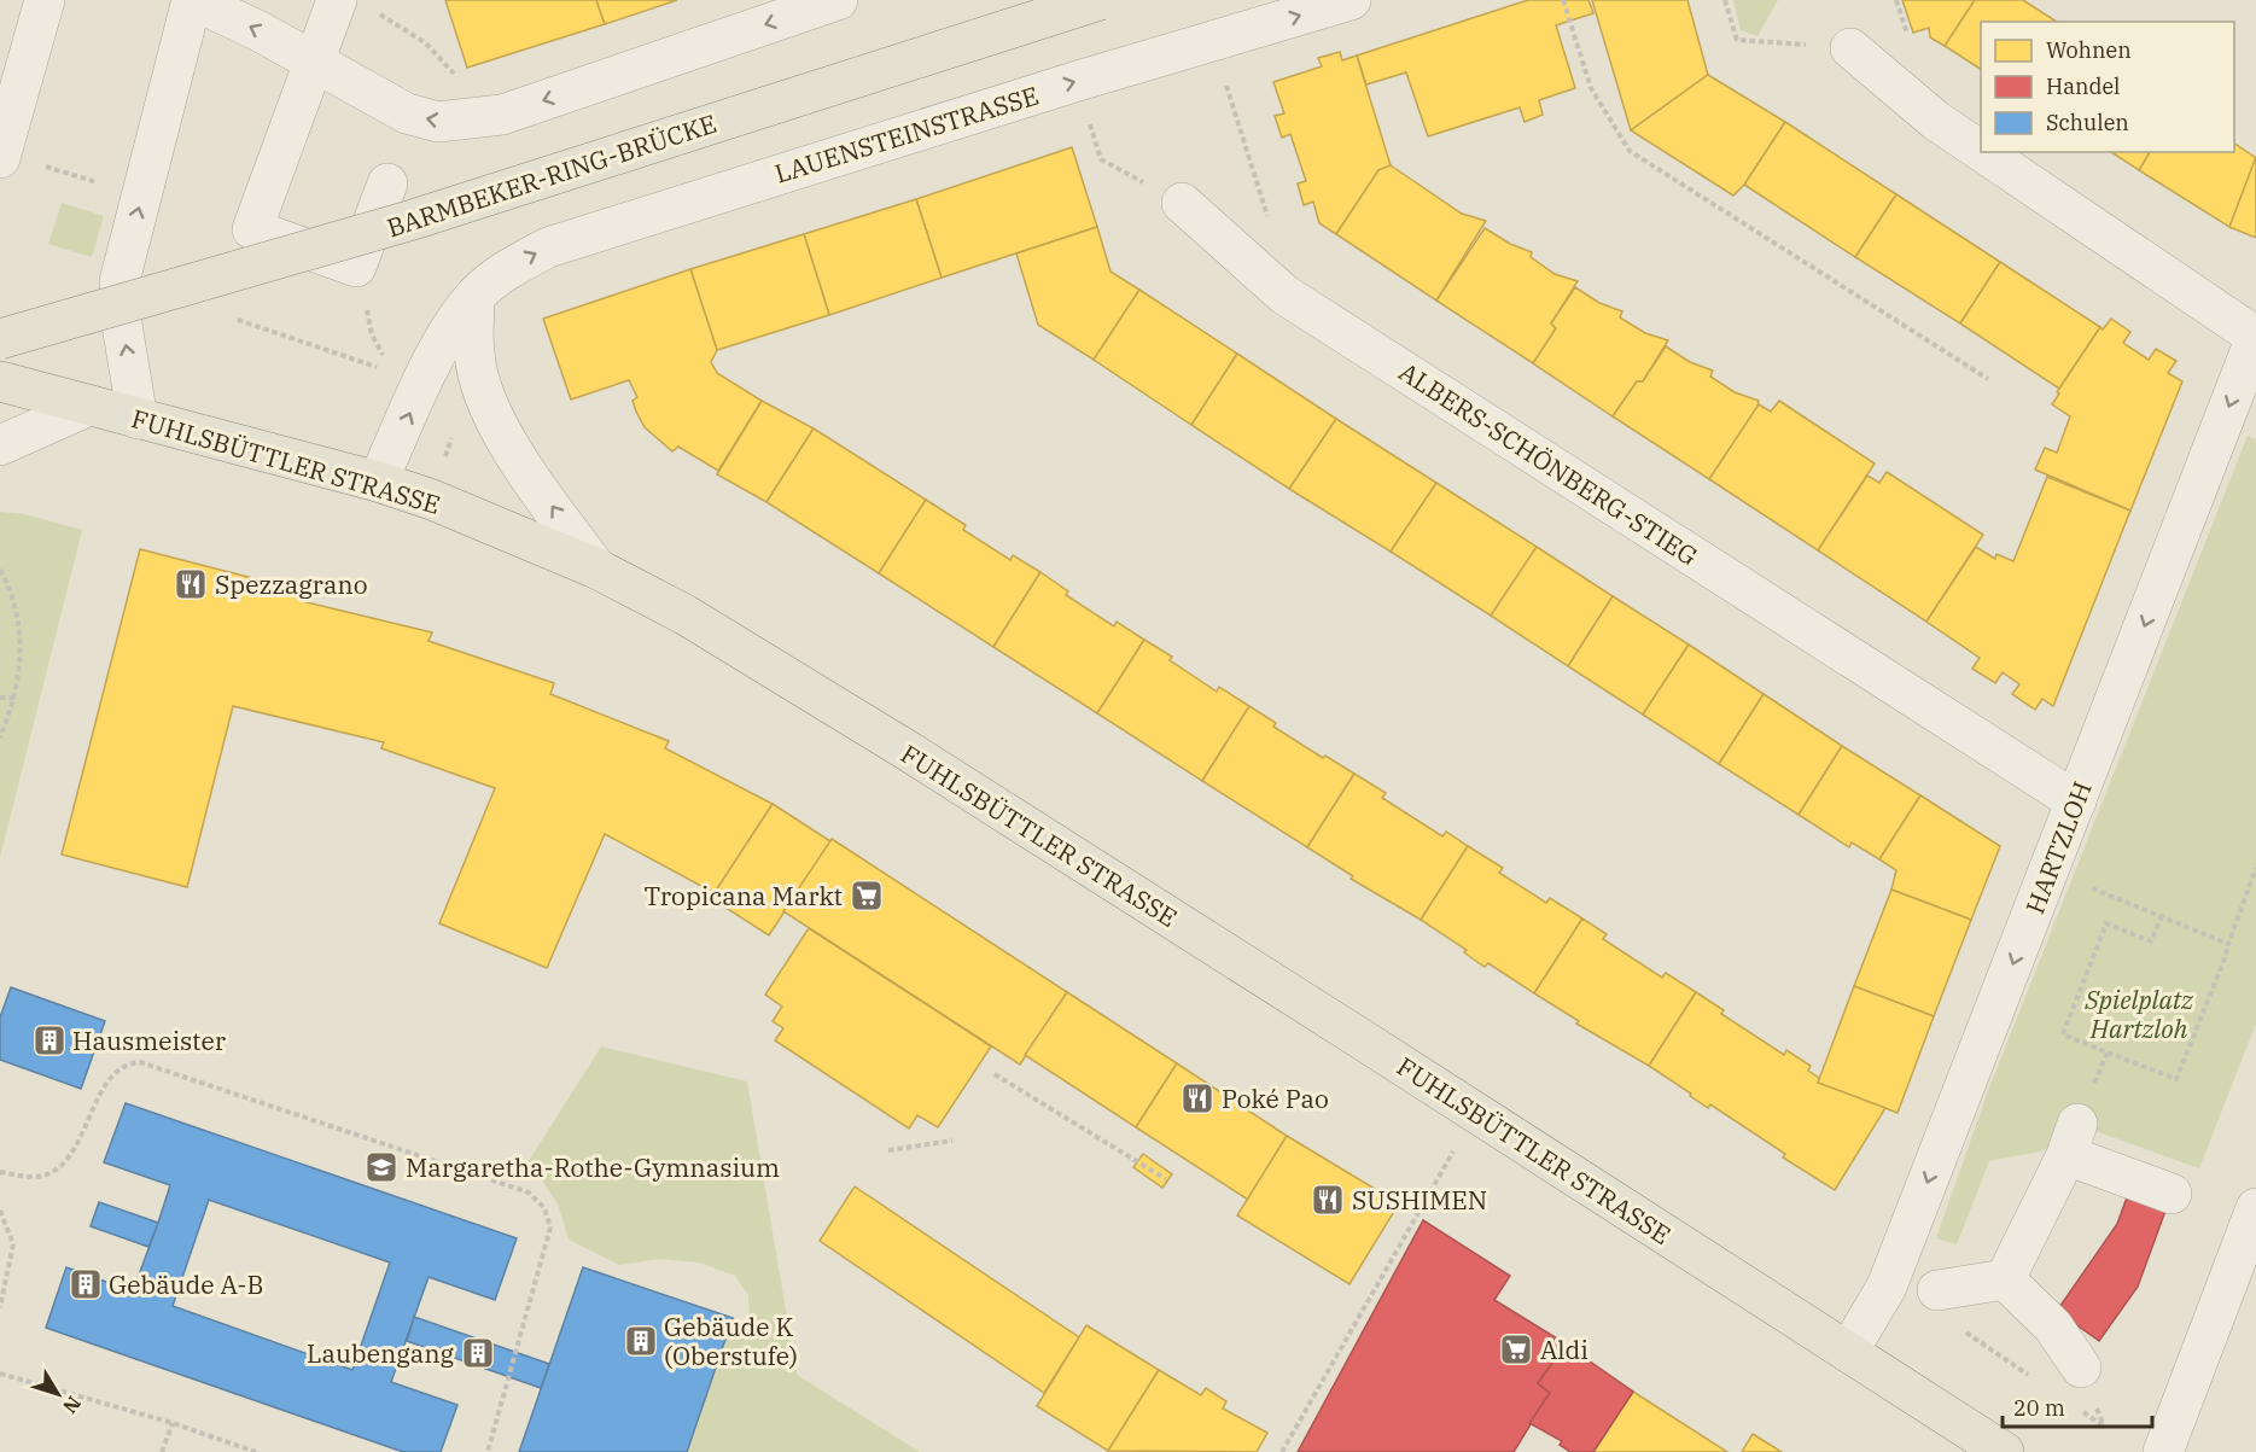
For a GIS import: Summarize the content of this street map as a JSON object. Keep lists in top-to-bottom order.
{
  "streets": {
    "main road": ["BARMBEKER-RING-BRÜCKE", "FUHLSBÜTTLER STRASSE"],
    "street": ["LAUENSTEINSTRASSE", "ALBERS-SCHÖNBERG-STIEG", "HARTZLOH"]
  },
  "crossings": [
    ["LAUENSTEINSTRASSE", "FUHLSBÜTTLER STRASSE"],
    ["FUHLSBÜTTLER STRASSE", "HARTZLOH"],
    ["ALBERS-SCHÖNBERG-STIEG", "HARTZLOH"]
  ],
  "parks": ["Spielplatz Hartzloh"],
  "places": {
    "restaurant": ["Spezzagrano", "Poké Pao", "SUSHIMEN"],
    "supermarket": ["Tropicana Markt", "Aldi"],
    "building": [
      "Hausmeister",
      "Gebäude A-B",
      "Gebäude K (Oberstufe)",
      "Laubengang"
    ],
    "school or university": ["Margaretha-Rothe-Gymnasium"]
  },
  "legend": ["Wohnen", "Handel", "Schulen"],
  "scale_bar": "20 m",
  "north": "bottom right"
}
